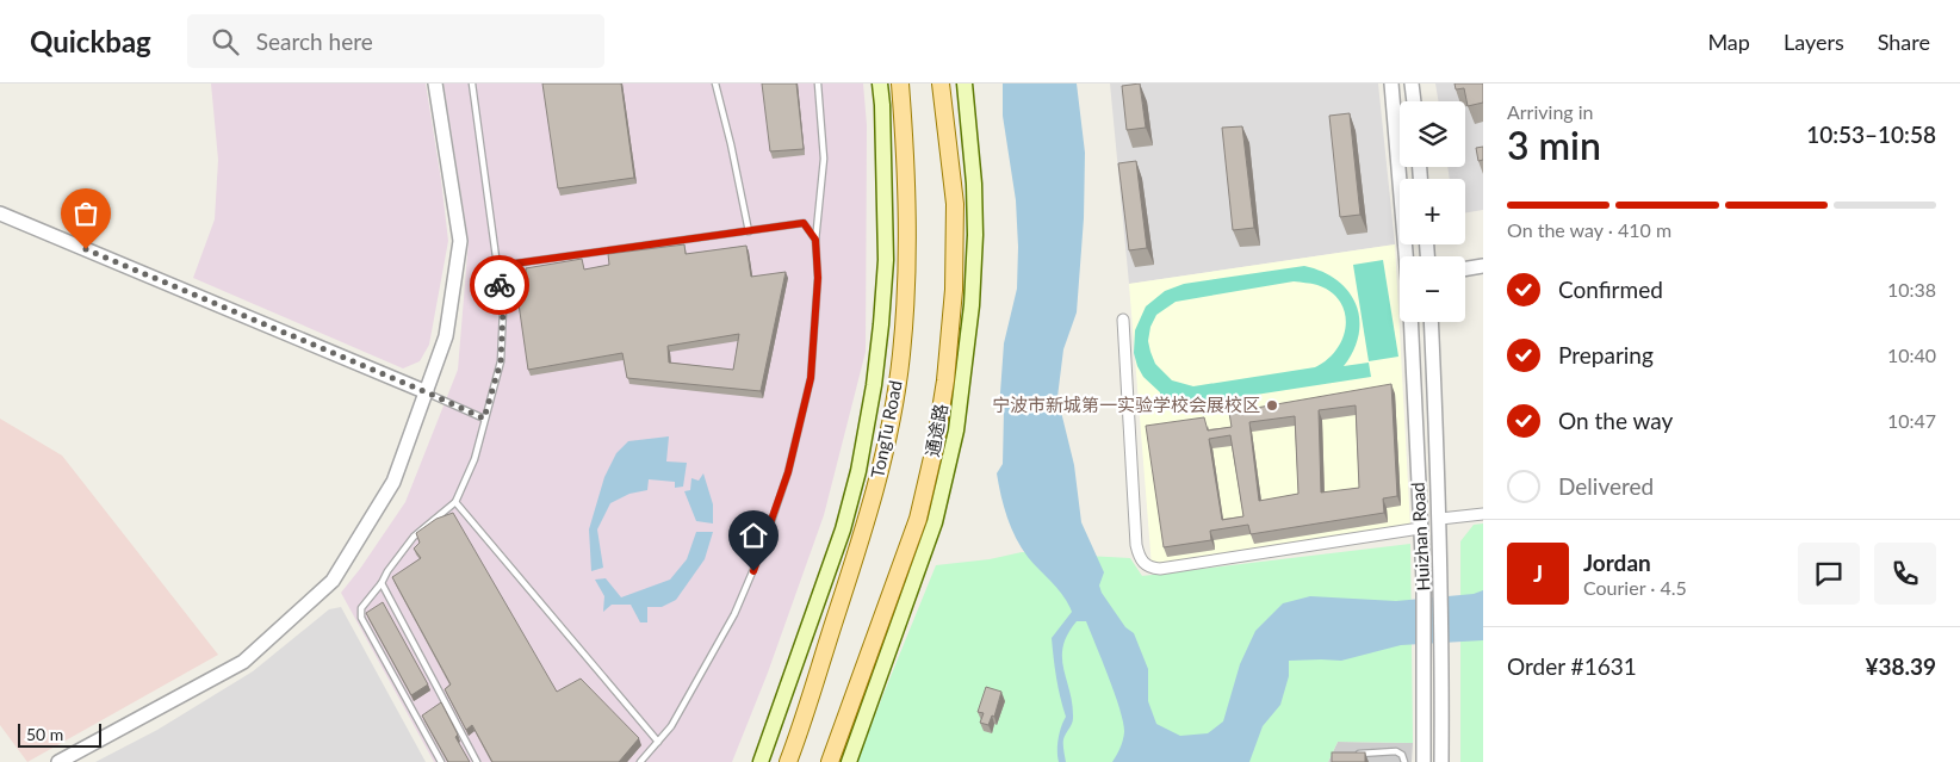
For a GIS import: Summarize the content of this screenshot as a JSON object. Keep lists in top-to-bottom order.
{
  "streets": {
    "main road": ["TongTu Road", "通途路"],
    "street": ["Huizhan Road"]
  },
  "places": ["宁波市新城第一实验学校会展校区"],
  "scale_bar": "50 m",
  "page": {
    "header": "Quickbag",
    "search": "Search here",
    "nav": ["Map", "Layers", "Share"],
    "heading": ["3 min", "Arriving in", "10:53–10:58"],
    "panel": [
      "Jordan",
      "Courier · 4.5",
      "Order #1631",
      "¥38.39"
    ],
    "map_buttons": ["+", "−"],
    "bar": "On the way · 410 m",
    "list": [
      ["Confirmed", "10:38"],
      ["Preparing", "10:40"],
      ["On the way", "10:47"],
      "Delivered"
    ],
    "round": "J",
    "scale": "50 m"
  }
}
